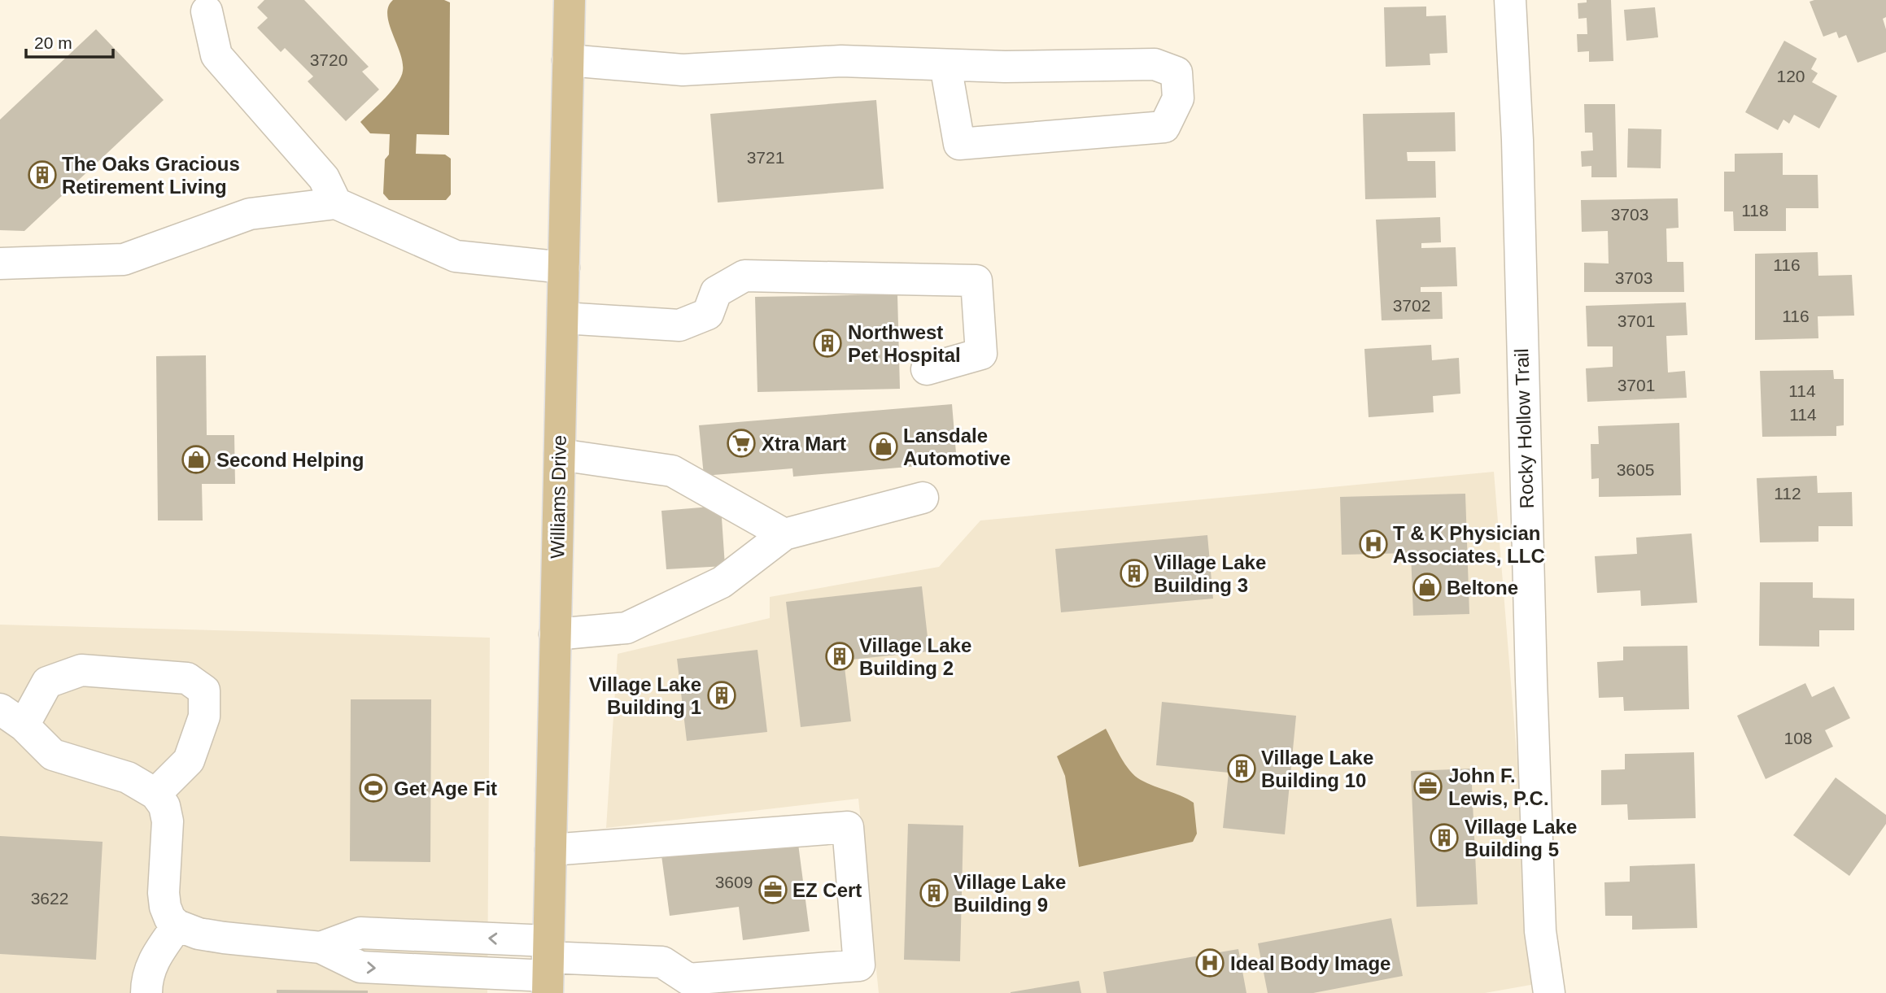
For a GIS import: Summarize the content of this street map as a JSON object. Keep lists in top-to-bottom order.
{
  "streets": {
    "main road": ["Williams Drive"],
    "street": ["Rocky Hollow Trail"]
  },
  "places": {
    "building": [
      "The Oaks Gracious Retirement Living",
      "Northwest Pet Hospital",
      "Village Lake Building 3",
      "Village Lake Building 2",
      "Village Lake Building 1",
      "Village Lake Building 10",
      "Village Lake Building 5",
      "Village Lake Building 9"
    ],
    "supermarket": ["Xtra Mart"],
    "shop": ["Lansdale Automotive", "Second Helping", "Beltone"],
    "hospital": ["T & K Physician Associates, LLC", "Ideal Body Image"],
    "office": ["John F. Lewis, P.C.", "EZ Cert"],
    "sports": ["Get Age Fit"]
  },
  "house_numbers": [
    "3720",
    "120",
    "3721",
    "118",
    "3703",
    "116",
    "3703",
    "3702",
    "116",
    "3701",
    "3701",
    "114",
    "114",
    "3605",
    "112",
    "108",
    "3609",
    "3622"
  ],
  "scale_bar": "20 m"
}
